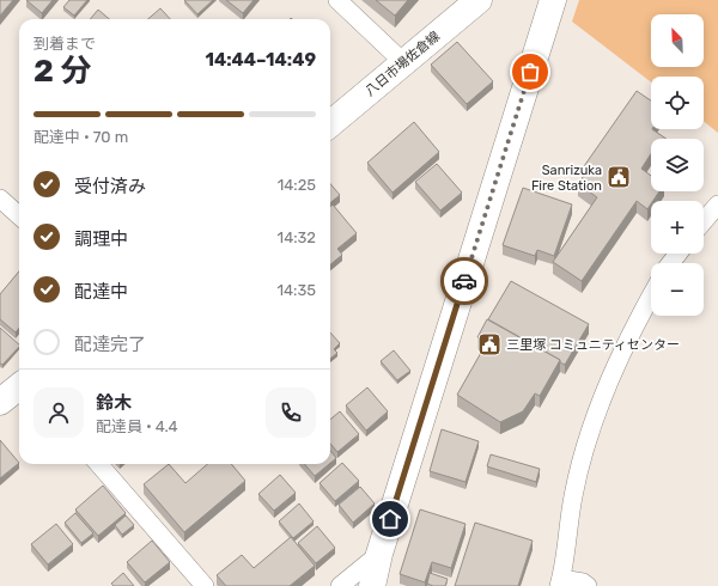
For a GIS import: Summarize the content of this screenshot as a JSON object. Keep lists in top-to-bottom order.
{
  "streets": {
    "main road": ["八日市場佐倉線"]
  },
  "places": {
    "public building": ["Sanrizuka Fire Station", "三里塚 コミュニティセンター"]
  },
  "north": "top left",
  "page": {
    "map_buttons": ["+", "−"],
    "heading": ["2 分", "到着まで", "14:44–14:49"],
    "panel": ["鈴木", "配達員 · 4.4"],
    "bar": "配達中 · 70 m",
    "list": [
      ["受付済み", "14:25"],
      ["調理中", "14:32"],
      ["配達中", "14:35"],
      "配達完了"
    ]
  }
}
